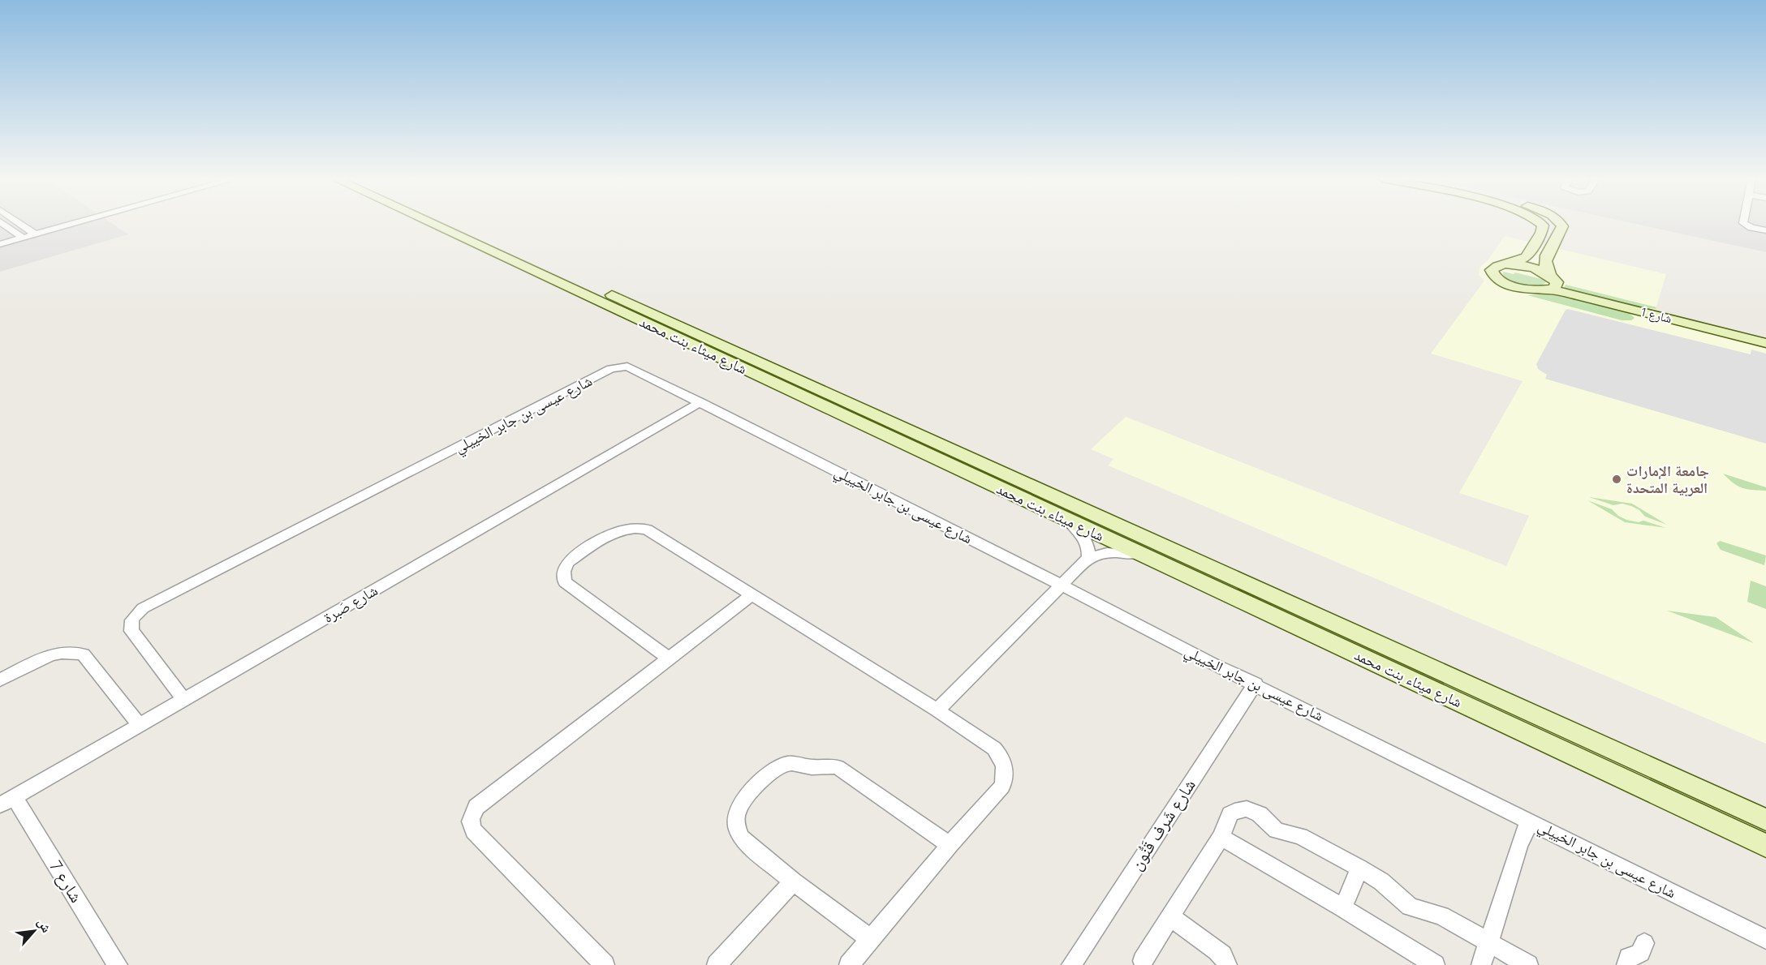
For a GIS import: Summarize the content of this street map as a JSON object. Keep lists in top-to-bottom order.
{
  "streets": {
    "main road": ["شارع 1", "شارع ميثاء بنت محمد"],
    "street": [
      "شارع عيسى بن جابر الخييلي",
      "شارع صَبرة",
      "شارع شَرف قَنُّون",
      "شارع 7"
    ]
  },
  "crossings": [
    ["شارع عيسى بن جابر الخييلي", "شارع صَبرة"],
    ["شارع عيسى بن جابر الخييلي", "شارع شَرف قَنُّون"],
    ["شارع صَبرة", "شارع 7"]
  ],
  "places": ["جامعة الإمارات العربية المتحدة"],
  "north": "top right"
}
